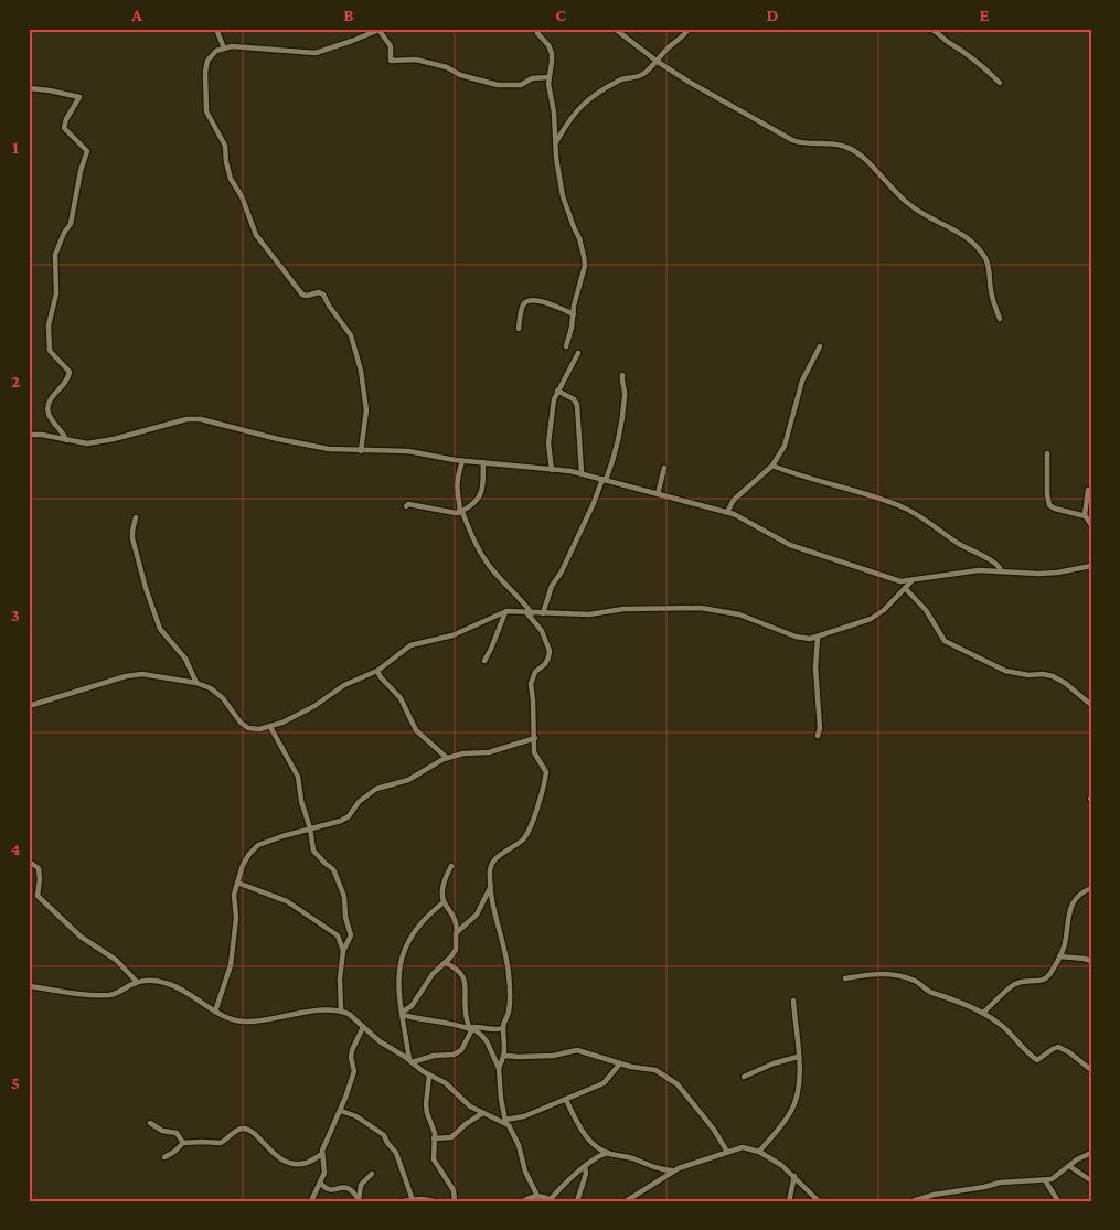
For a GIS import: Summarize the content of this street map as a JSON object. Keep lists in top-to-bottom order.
{
  "grid": {
    "columns": [
      "A",
      "B",
      "C",
      "D",
      "E"
    ],
    "rows": [
      "1",
      "2",
      "3",
      "4",
      "5"
    ]
  }
}
